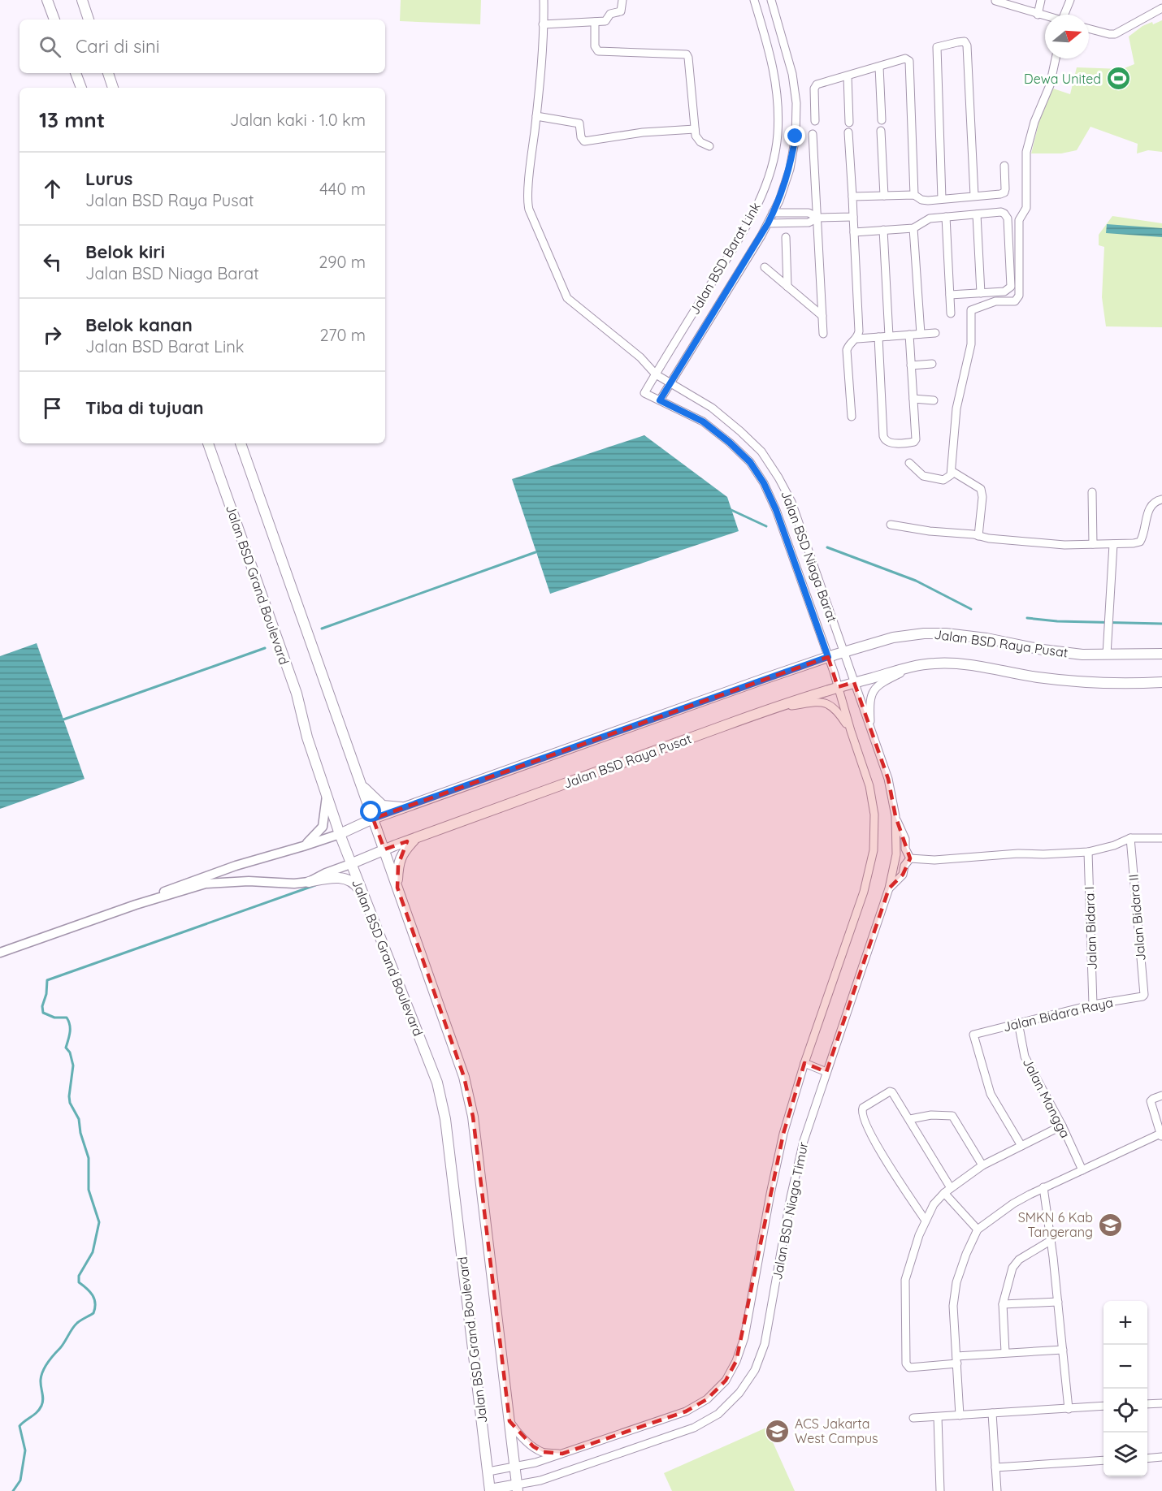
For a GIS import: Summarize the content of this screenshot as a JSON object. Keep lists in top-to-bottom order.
{
  "streets": {
    "main road": ["Jalan BSD Grand Boulevard", "Jalan BSD Raya Pusat"],
    "street": [
      "Jalan BSD Barat Link",
      "Jalan BSD Niaga Barat",
      "Jalan Bidara II",
      "Jalan Bidara I",
      "Jalan Bidara Raya",
      "Jalan Mangga",
      "Jalan BSD Niaga Timur"
    ]
  },
  "crossings": [
    ["Jalan BSD Barat Link", "Jalan BSD Niaga Barat"],
    ["Jalan BSD Niaga Barat", "Jalan BSD Raya Pusat"],
    ["Jalan BSD Niaga Barat", "Jalan BSD Niaga Timur"],
    ["Jalan BSD Grand Boulevard", "Jalan BSD Raya Pusat"],
    ["Jalan BSD Grand Boulevard", "Jalan BSD Niaga Timur"],
    ["Jalan BSD Raya Pusat", "Jalan BSD Niaga Timur"],
    ["Jalan Bidara II", "Jalan Bidara Raya"],
    ["Jalan Bidara I", "Jalan Bidara Raya"],
    ["Jalan Bidara Raya", "Jalan Mangga"]
  ],
  "places": {
    "sports": ["Dewa United"],
    "school or university": ["SMKN 6 Kab Tangerang", "ACS Jakarta West Campus"]
  },
  "north": "right",
  "page": {
    "search": "Cari di sini",
    "heading": ["13 mnt", "Jalan kaki · 1.0 km"],
    "list": [
      ["Lurus", "Jalan BSD Raya Pusat", "440 m"],
      ["Belok kiri", "Jalan BSD Niaga Barat", "290 m"],
      ["Belok kanan", "Jalan BSD Barat Link", "270 m"],
      "Tiba di tujuan"
    ],
    "map_buttons": ["+", "−"]
  }
}
